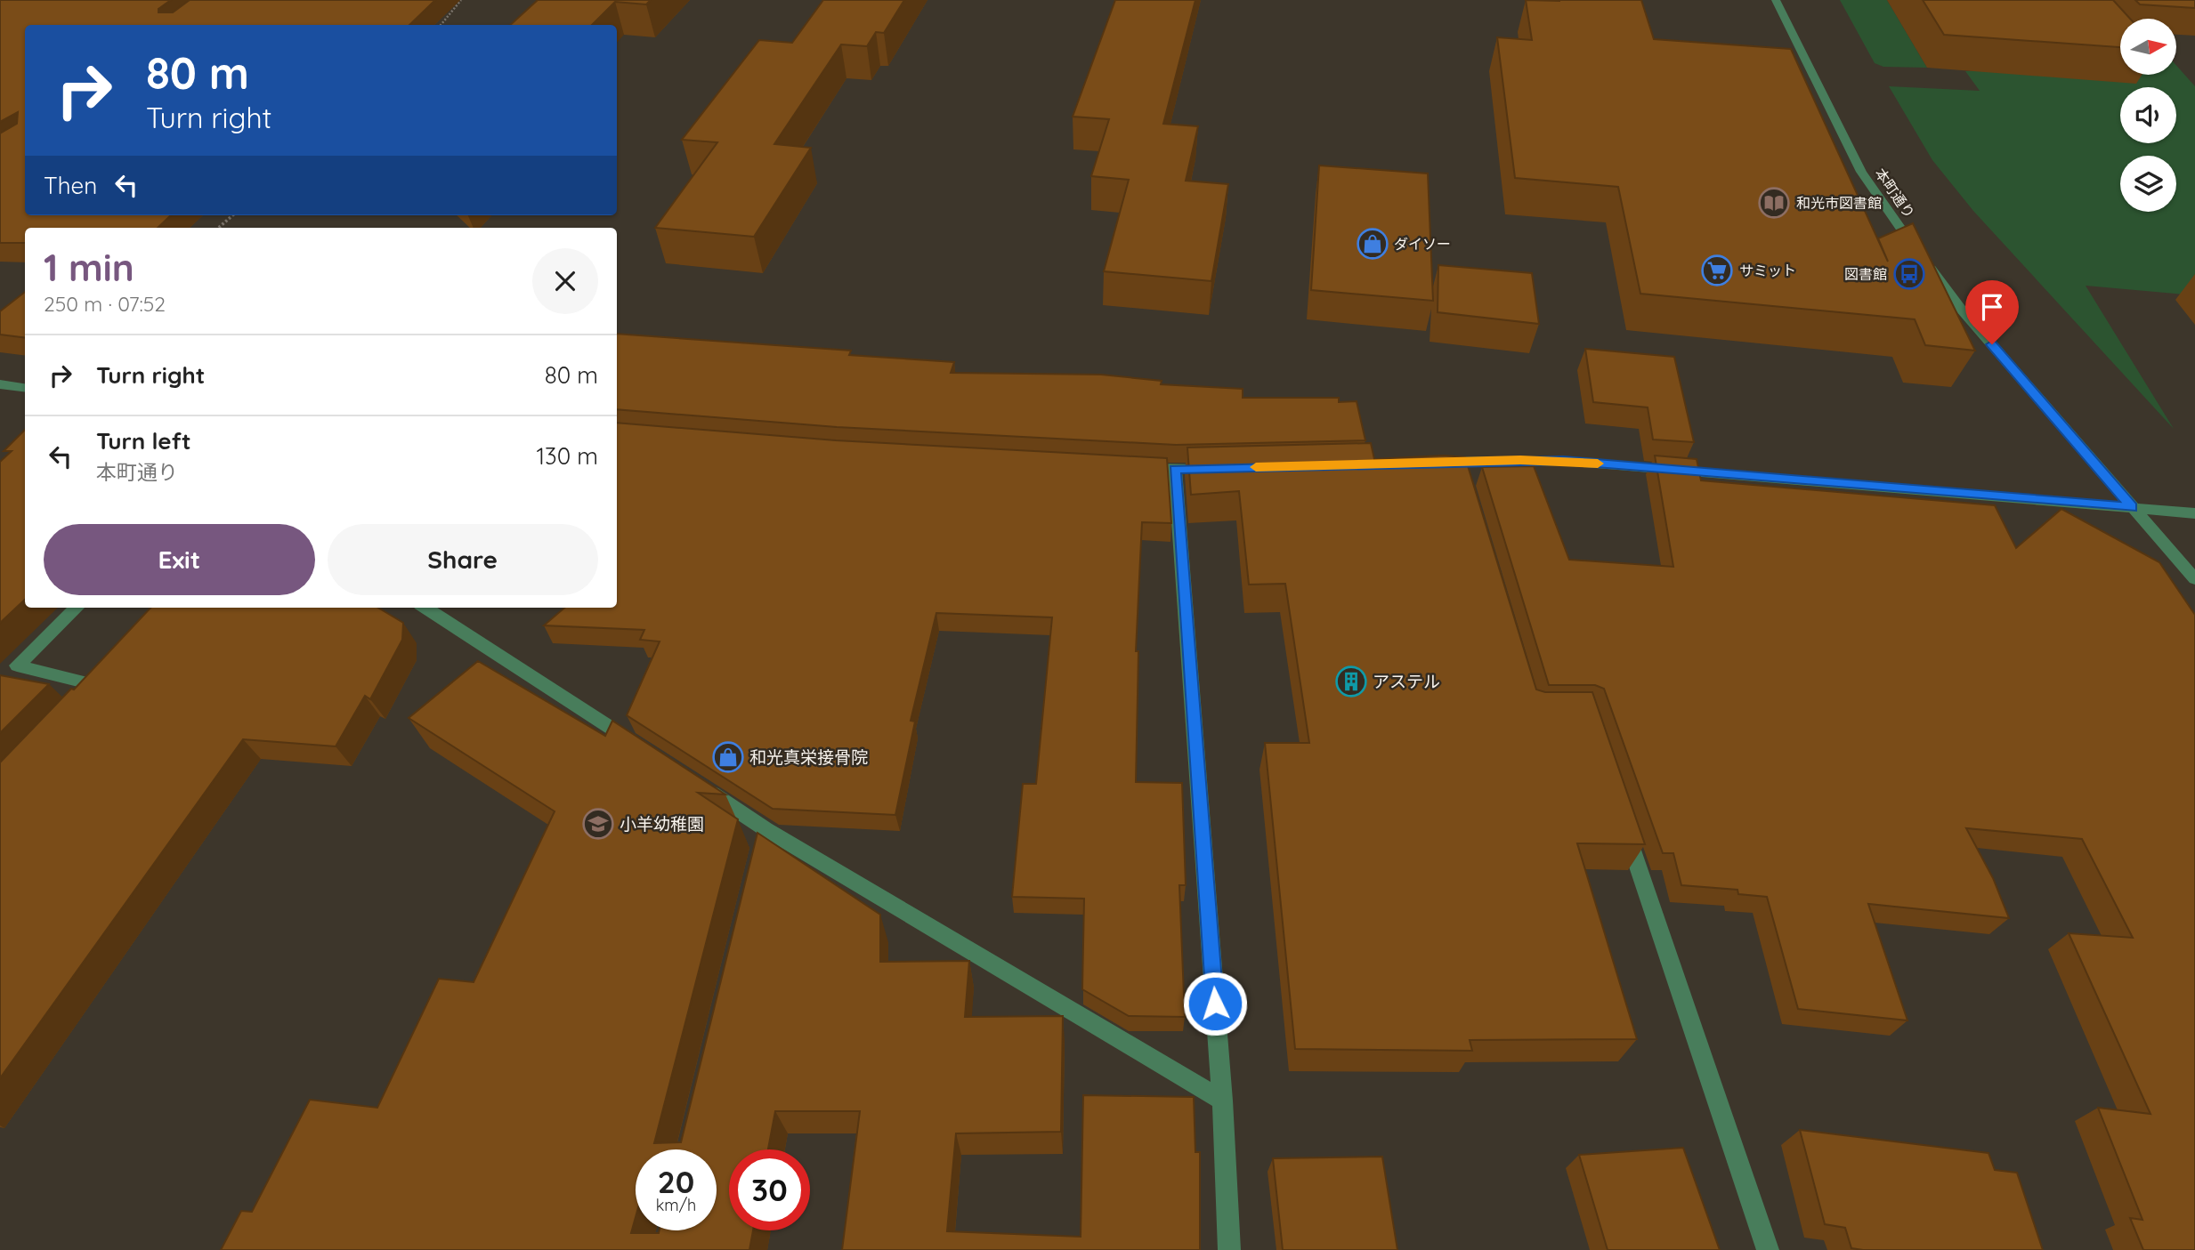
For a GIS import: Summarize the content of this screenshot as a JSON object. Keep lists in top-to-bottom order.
{
  "streets": {
    "street": ["本町通り"]
  },
  "places": {
    "library": ["和光市図書館"],
    "shop": ["ダイソー", "和光真栄接骨院"],
    "supermarket": ["サミット"],
    "bus stop": ["図書館"],
    "building": ["アステル"],
    "school or university": ["小羊幼稚園"]
  },
  "north": "right",
  "page": {
    "turn": ["80 m", "Turn right"],
    "then": "Then",
    "heading": ["1 min", "250 m · 07:52"],
    "list": [
      {
        "name": "Turn right",
        "value": "80 m"
      },
      {
        "name": "Turn left",
        "note": "本町通り",
        "value": "130 m"
      }
    ],
    "buttons": ["Exit", "Share"],
    "speed": "20 km/h",
    "limit": "30"
  }
}
